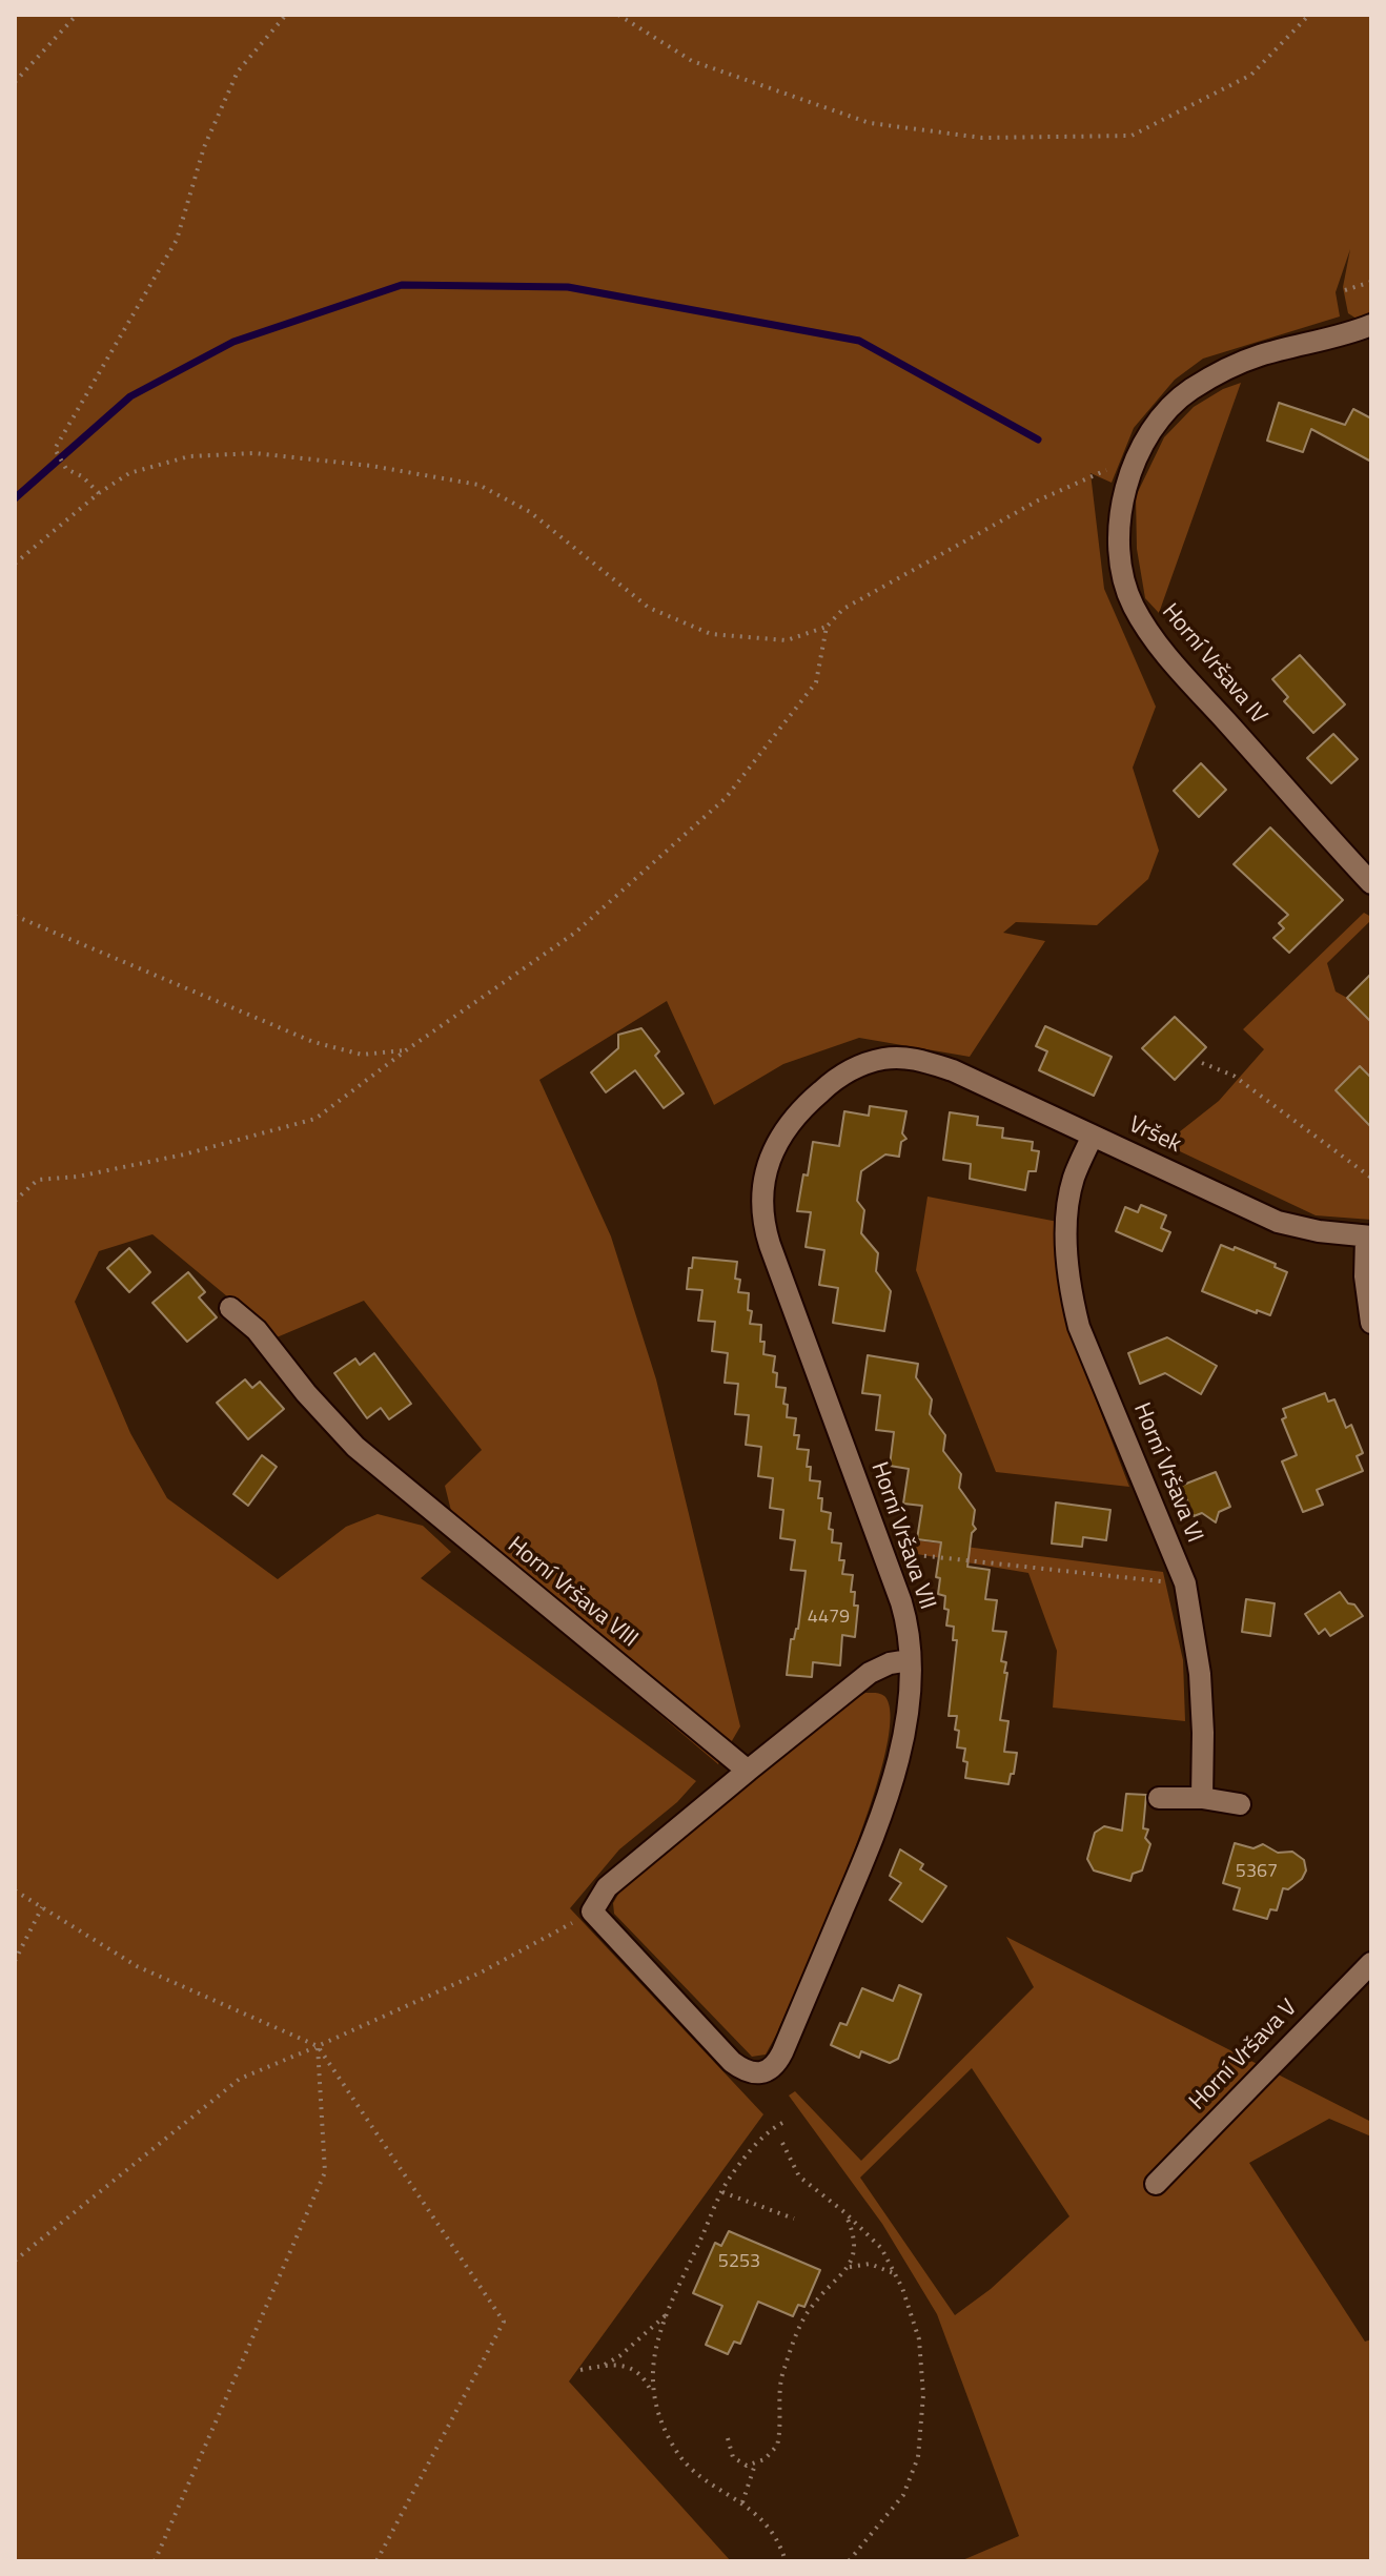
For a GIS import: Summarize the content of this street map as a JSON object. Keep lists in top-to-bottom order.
{
  "streets": {
    "street": [
      "Horní Vršava IV",
      "Vršek",
      "Horní Vršava VI",
      "Horní Vršava VII",
      "Horní Vršava VIII",
      "Horní Vršava V"
    ]
  },
  "crossings": [
    ["Vršek", "Horní Vršava VI"],
    ["Vršek", "Horní Vršava VII"]
  ],
  "house_numbers": ["4479", "5367", "5253"]
}
